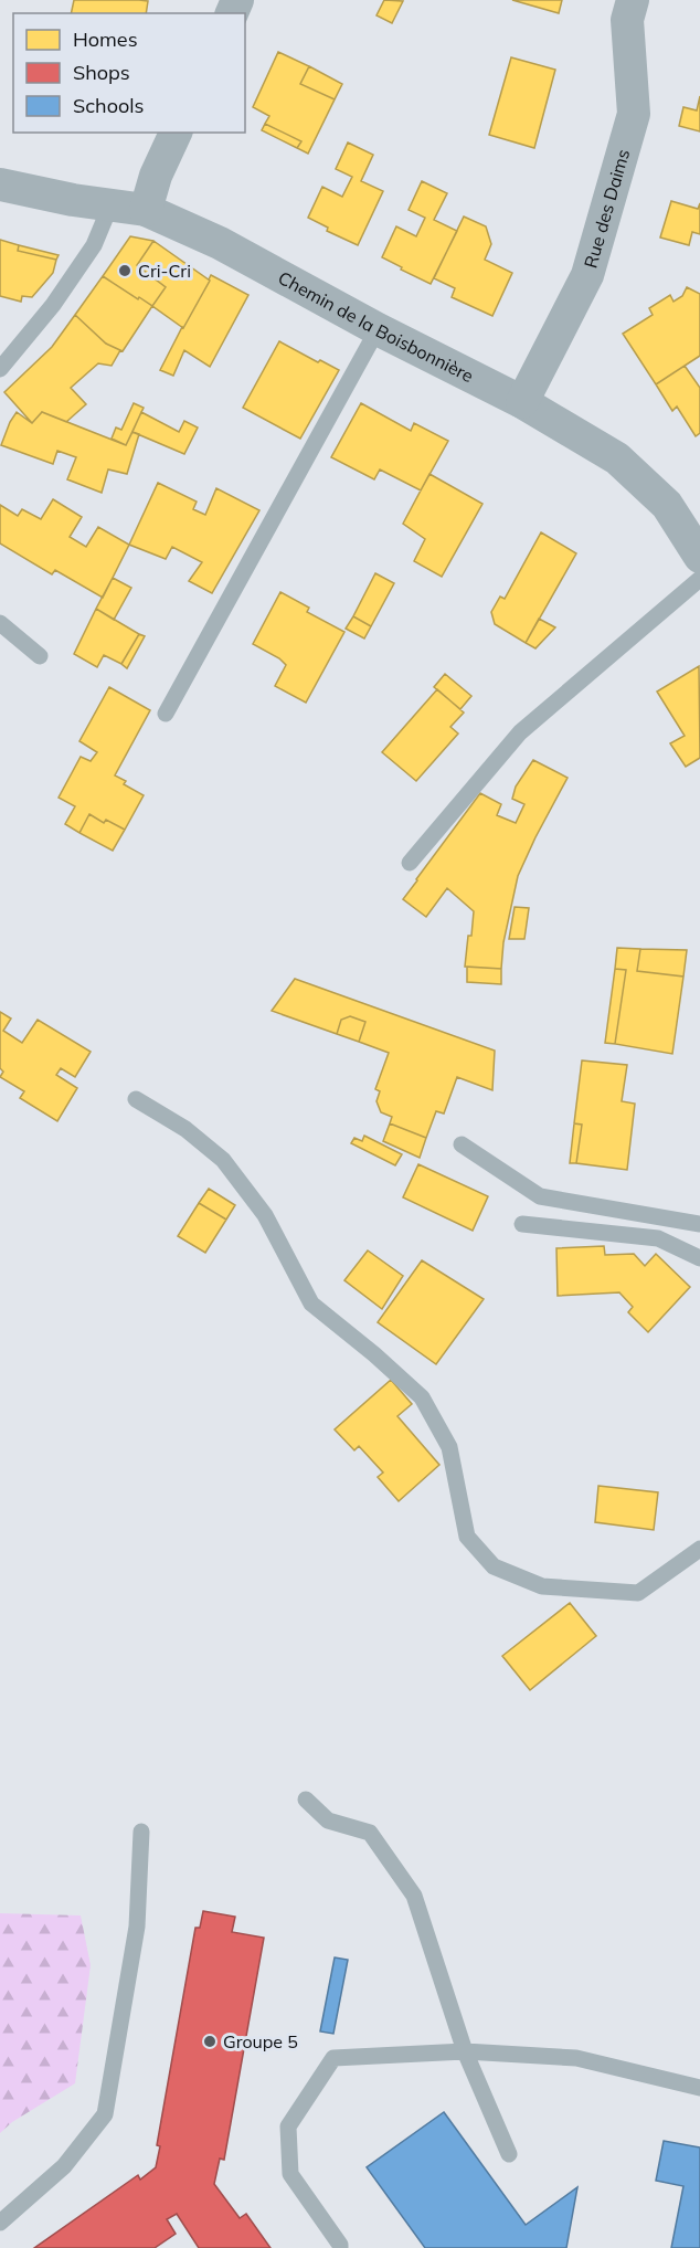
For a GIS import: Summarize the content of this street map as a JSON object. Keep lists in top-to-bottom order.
{
  "streets": {
    "street": ["Rue des Daims", "Chemin de la Boisbonnière"]
  },
  "crossings": [
    ["Rue des Daims", "Chemin de la Boisbonnière"]
  ],
  "places": ["Cri-Cri", "Groupe 5"],
  "legend": ["Homes", "Shops", "Schools"]
}
